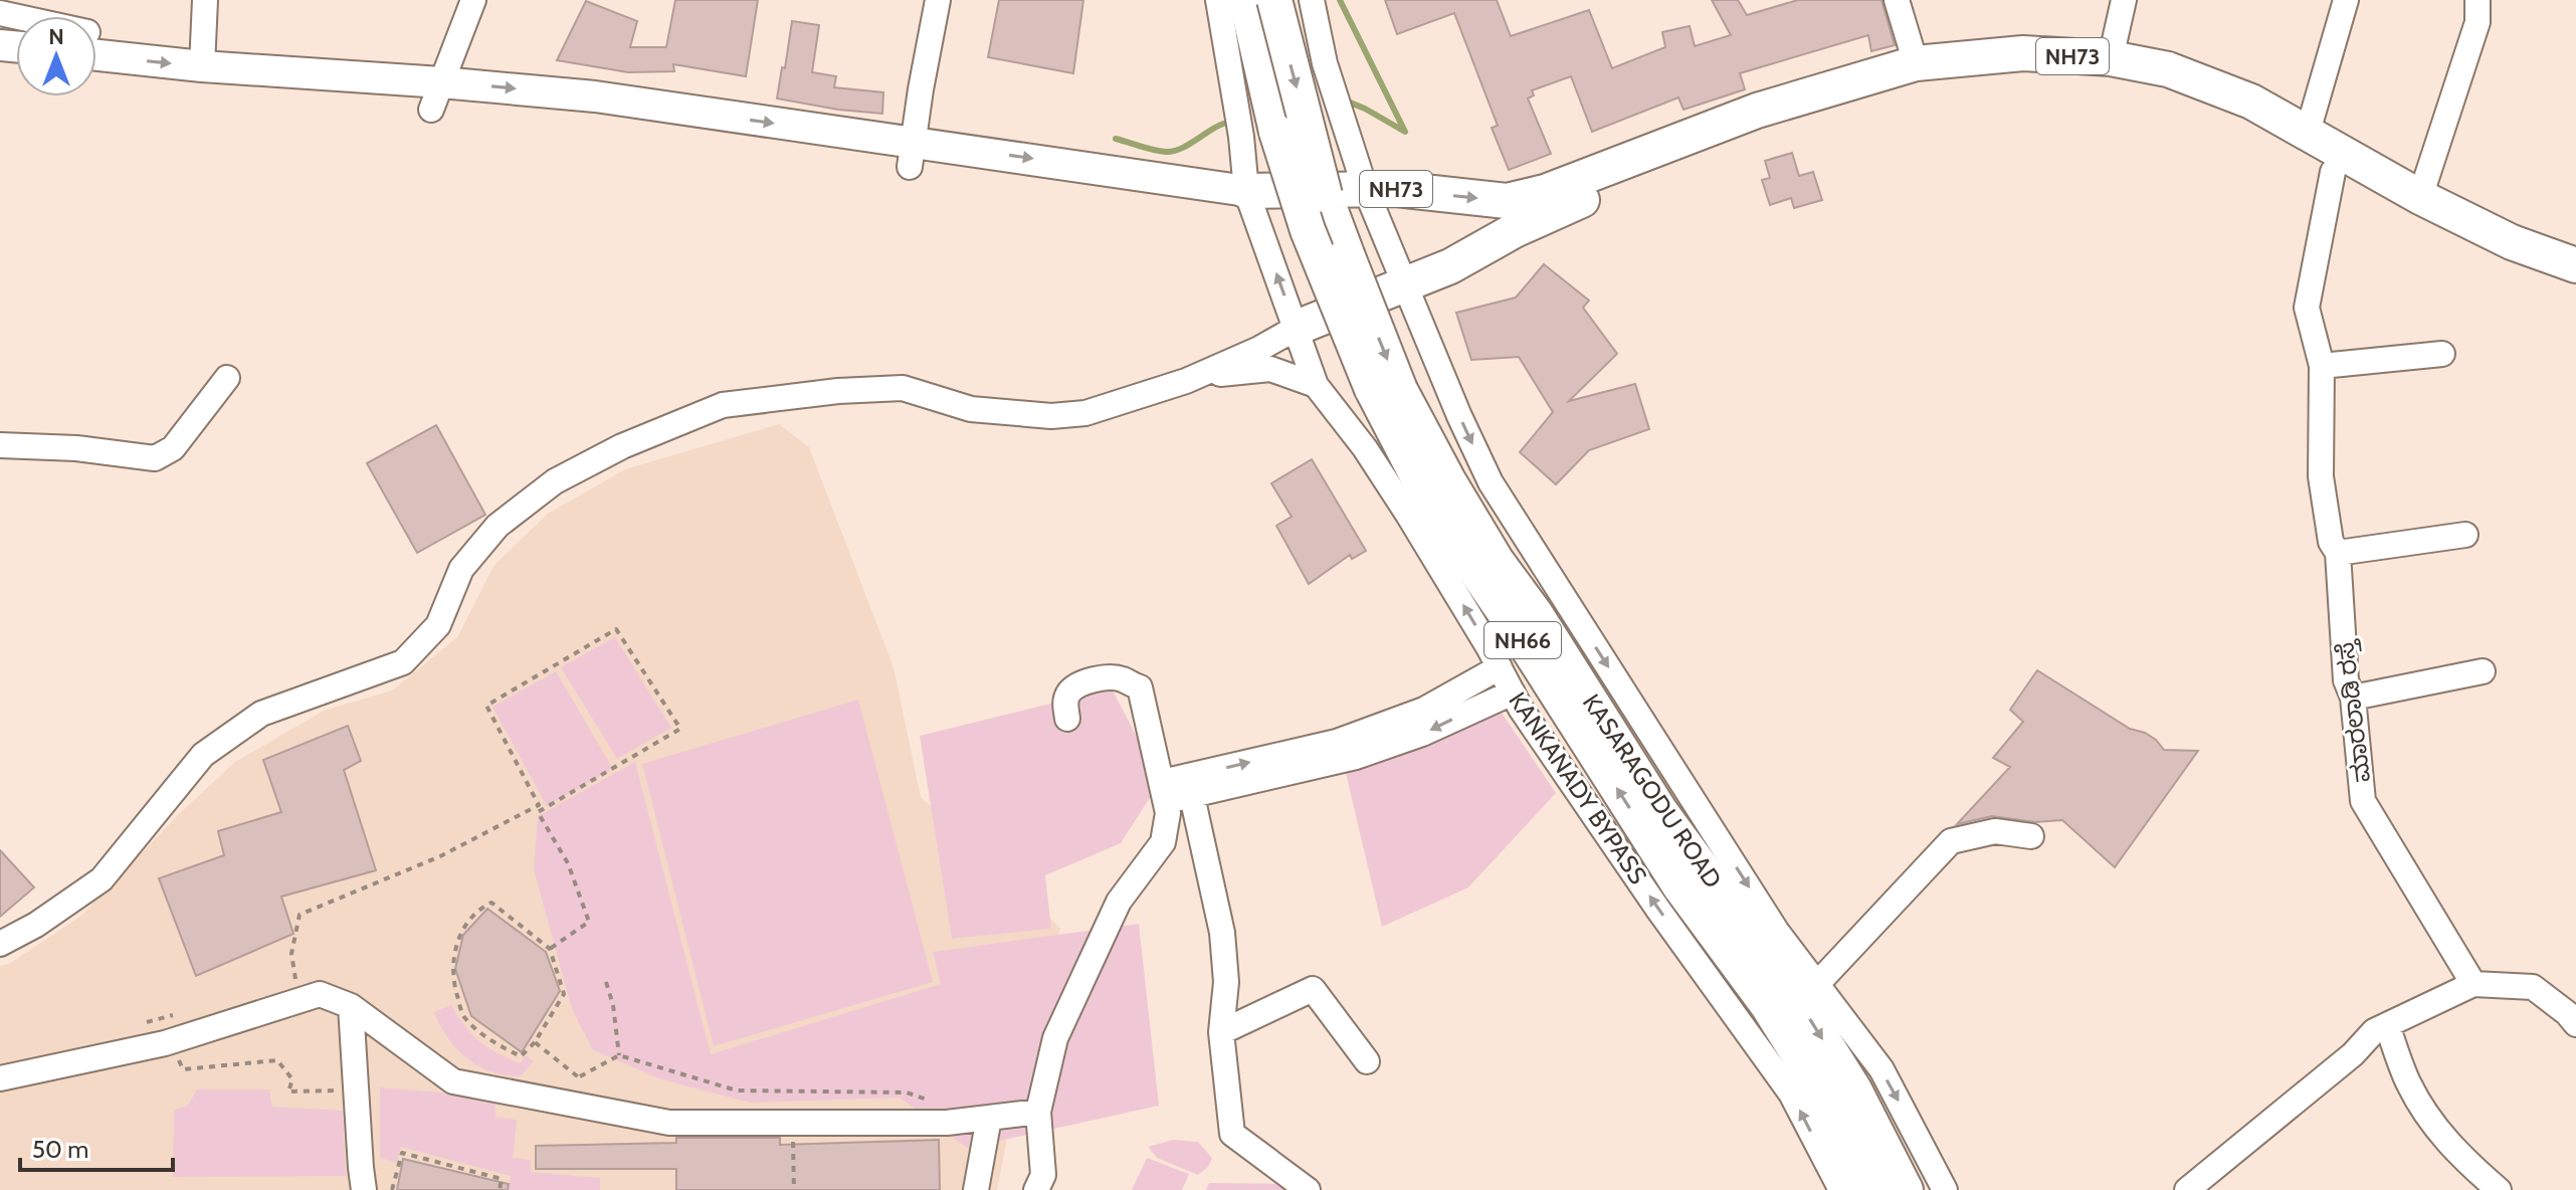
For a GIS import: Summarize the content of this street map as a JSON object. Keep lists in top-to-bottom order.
{
  "streets": {
    "highway": ["NH73", "NH66", "KASARAGODU ROAD"],
    "street": ["ಮಾರಲಾಡಿ ರಸ್ತೆ", "KANKANADY BYPASS"]
  },
  "crossings": [
    ["NH73", "ಮಾರಲಾಡಿ ರಸ್ತೆ"],
    ["NH66", "KASARAGODU ROAD"]
  ],
  "scale_bar": "50 m",
  "north": "top"
}
